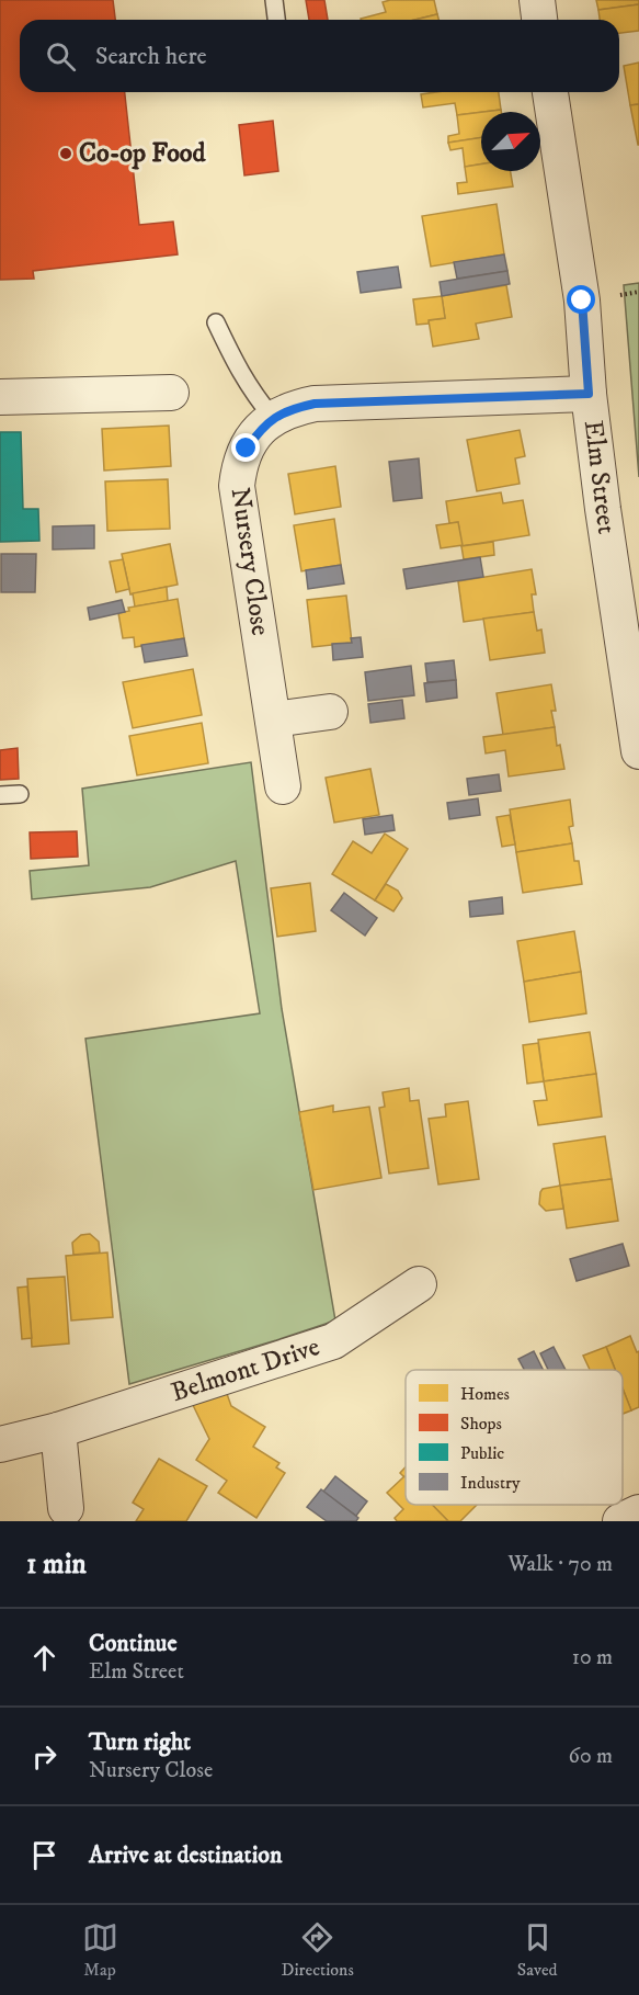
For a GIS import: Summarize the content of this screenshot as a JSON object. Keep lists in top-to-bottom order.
{
  "streets": {
    "street": ["Elm Street", "Nursery Close", "Belmont Drive"]
  },
  "crossings": [
    ["Elm Street", "Nursery Close"]
  ],
  "places": ["Co-op Food"],
  "legend": [
    "Homes",
    "Shops",
    "Public",
    "Industry"
  ],
  "north": "top right",
  "page": {
    "search": "Search here",
    "heading": ["1 min", "Walk · 70 m"],
    "list": [
      ["Continue", "Elm Street", "10 m"],
      ["Turn right", "Nursery Close", "60 m"],
      "Arrive at destination"
    ],
    "nav": ["Map", "Directions", "Saved"]
  }
}
